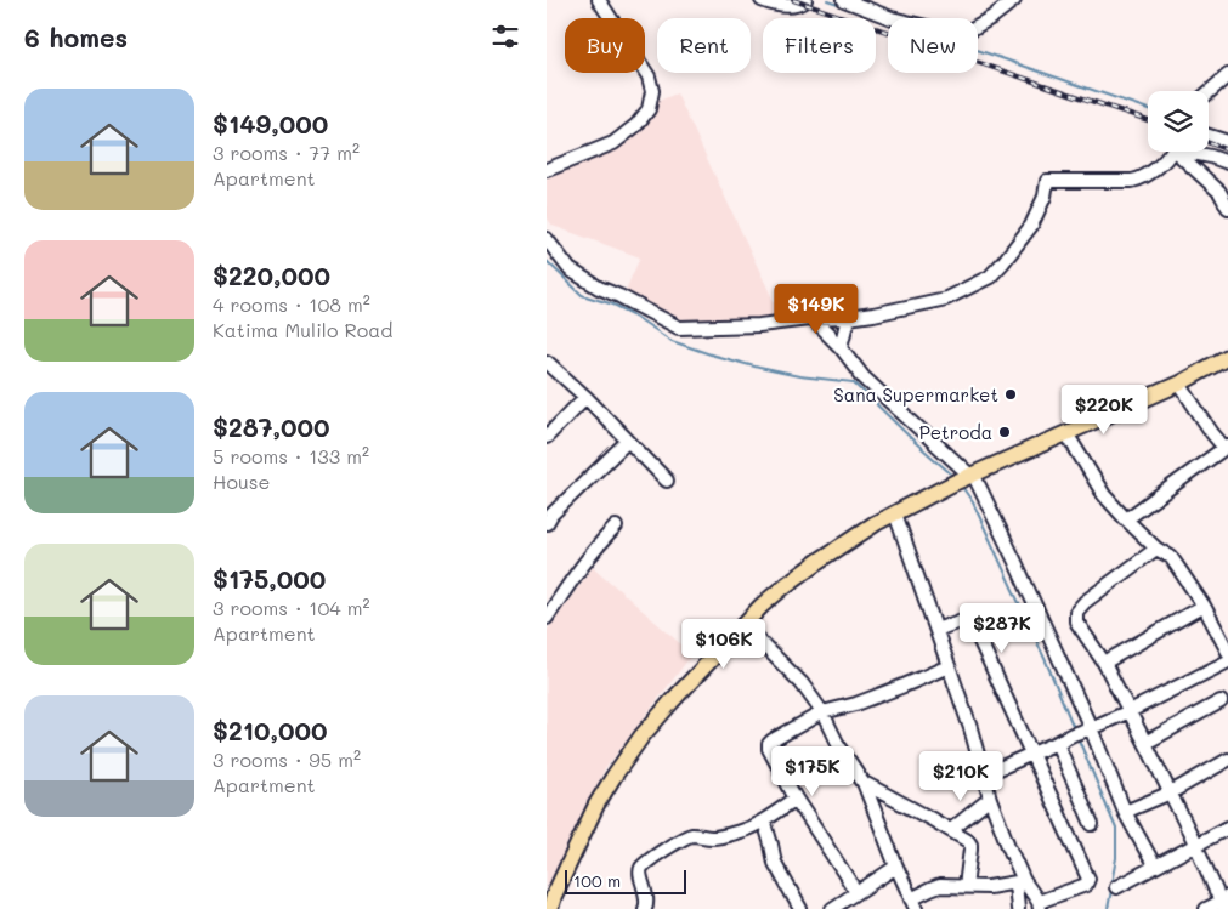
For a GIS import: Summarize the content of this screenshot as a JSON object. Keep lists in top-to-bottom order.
{
  "places": ["Sana Supermarket", "Petroda"],
  "scale_bar": "100 m",
  "page": {
    "heading": "6 homes",
    "chip": [
      "Buy",
      "Rent",
      "Filters",
      "New"
    ],
    "list": [
      {
        "name": "$149,000",
        "note": "3 rooms · 77 m² · Apartment"
      },
      {
        "name": "$220,000",
        "note": "4 rooms · 108 m² · Katima Mulilo Road"
      },
      {
        "name": "$287,000",
        "note": "5 rooms · 133 m² · House"
      },
      {
        "name": "$175,000",
        "note": "3 rooms · 104 m² · Apartment"
      },
      {
        "name": "$210,000",
        "note": "3 rooms · 95 m² · Apartment"
      }
    ],
    "price": [
      "$149K",
      "$220K",
      "$287K",
      "$106K",
      "$175K",
      "$210K"
    ],
    "scale": "100 m"
  }
}
